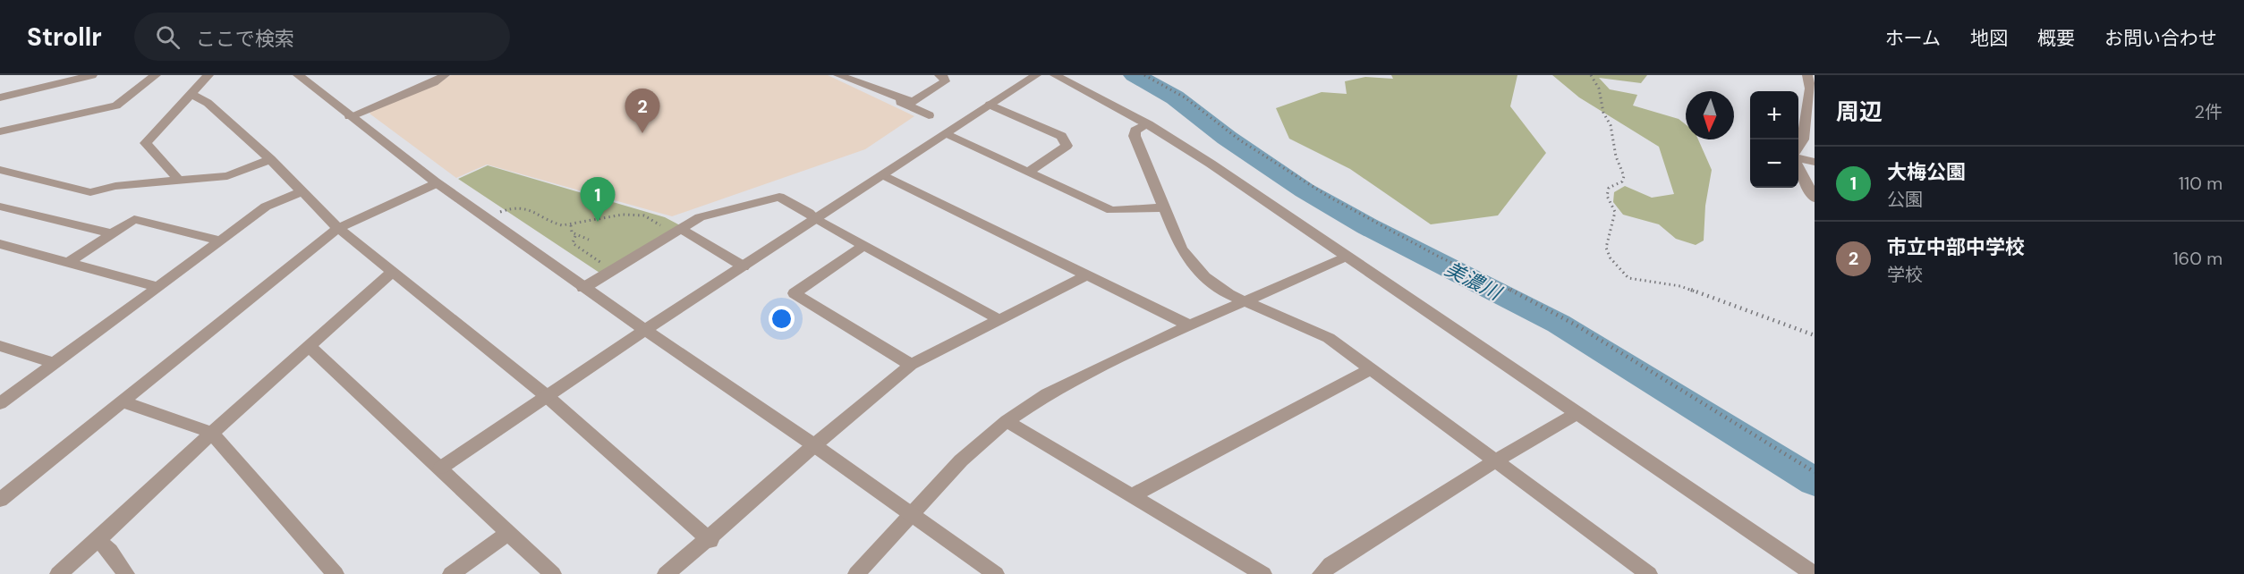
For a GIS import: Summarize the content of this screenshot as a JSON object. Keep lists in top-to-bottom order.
{
  "water": ["美濃川"],
  "north": "bottom",
  "page": {
    "header": "Strollr",
    "search": "ここで検索",
    "nav": [
      "ホーム",
      "地図",
      "概要",
      "お問い合わせ"
    ],
    "heading": ["周辺", "2件"],
    "pins": ["2", "1"],
    "map_buttons": ["+", "−"],
    "list": [
      {
        "mark": "1",
        "name": "大梅公園",
        "note": "公園",
        "value": "110 m"
      },
      {
        "mark": "2",
        "name": "市立中部中学校",
        "note": "学校",
        "value": "160 m"
      }
    ]
  }
}
